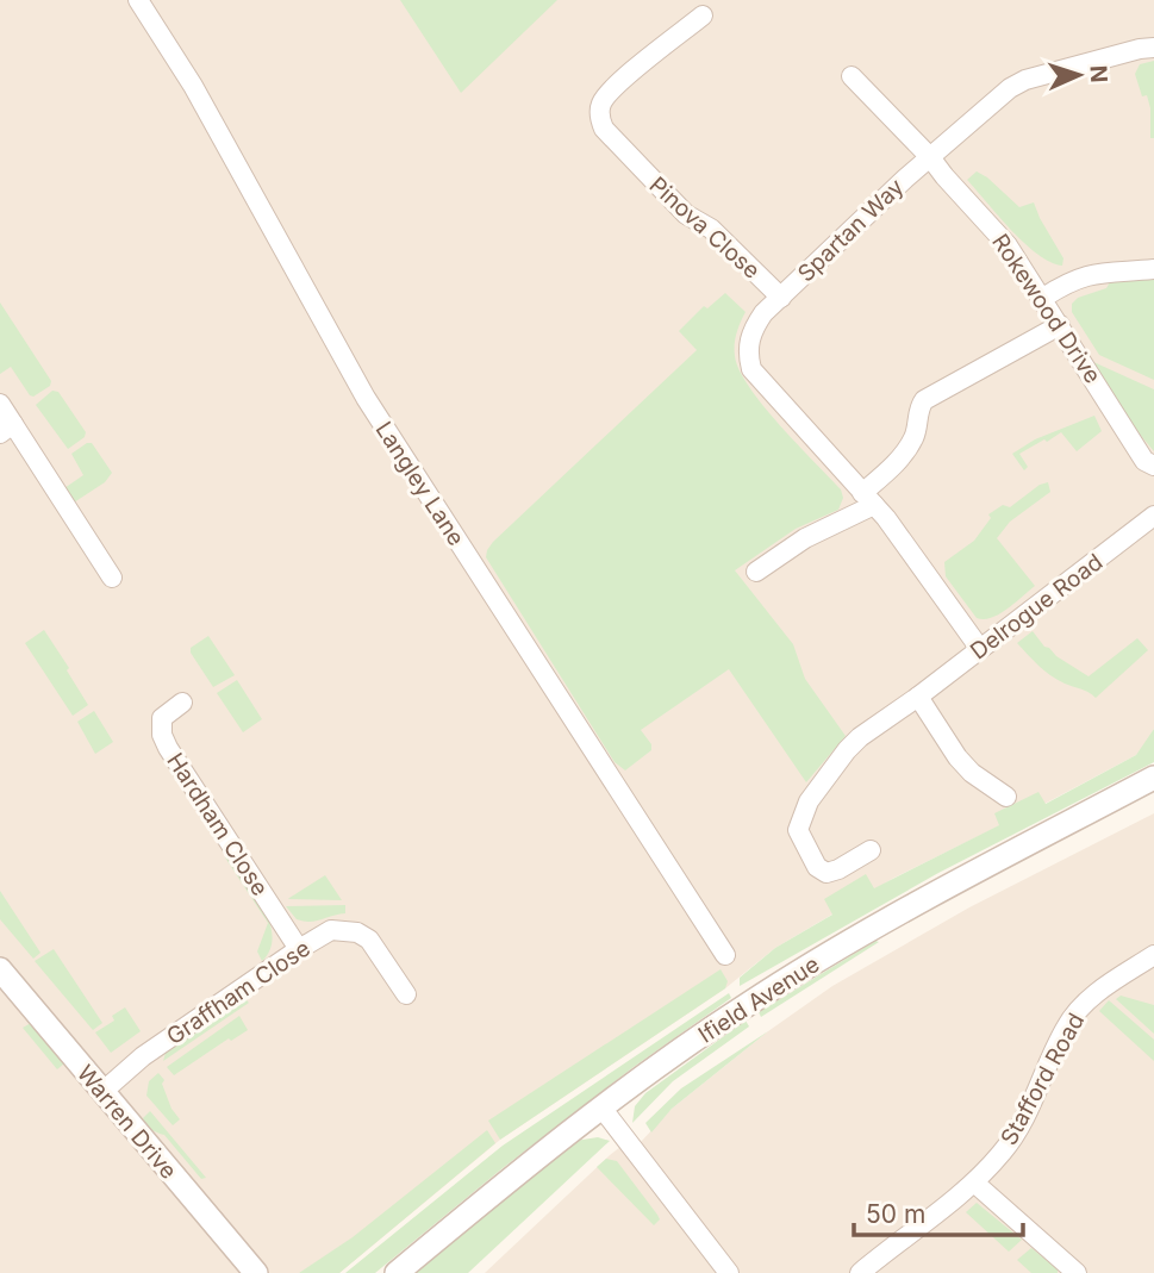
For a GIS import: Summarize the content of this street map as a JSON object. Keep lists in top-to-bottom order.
{
  "streets": {
    "street": [
      "Pinova Close",
      "Spartan Way",
      "Rokewood Drive",
      "Langley Lane",
      "Delrogue Road",
      "Hardham Close",
      "Graffham Close",
      "Ifield Avenue",
      "Stafford Road",
      "Warren Drive"
    ]
  },
  "crossings": [
    ["Pinova Close", "Spartan Way"],
    ["Spartan Way", "Rokewood Drive"],
    ["Spartan Way", "Delrogue Road"],
    ["Hardham Close", "Graffham Close"],
    ["Graffham Close", "Warren Drive"]
  ],
  "scale_bar": "50 m",
  "north": "right"
}
